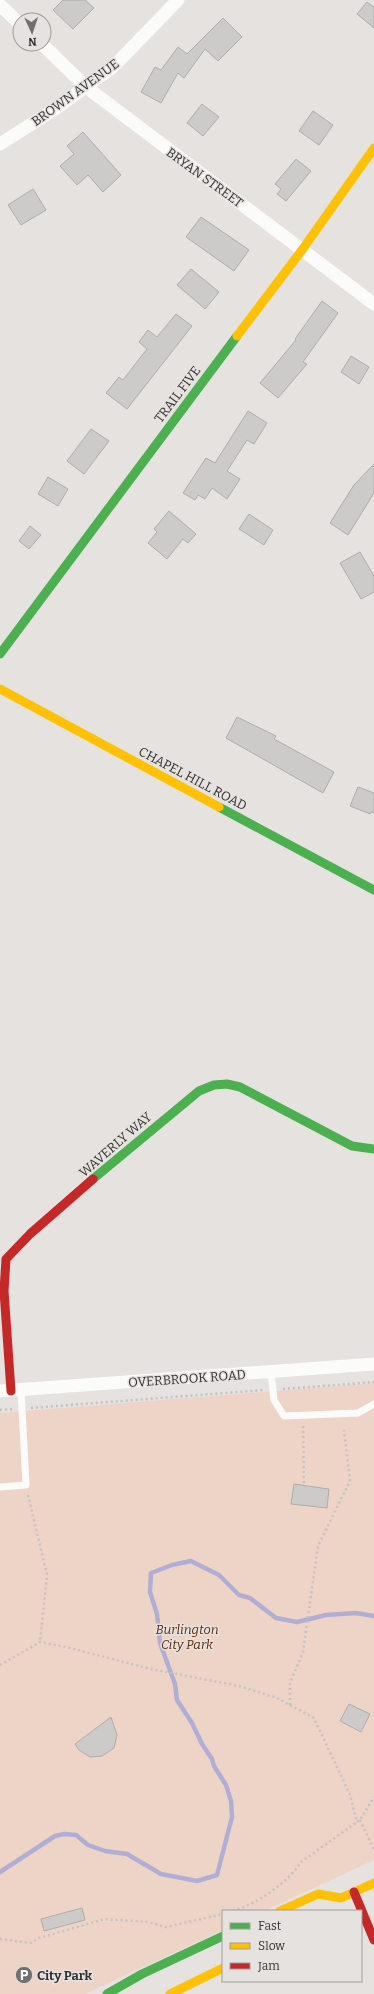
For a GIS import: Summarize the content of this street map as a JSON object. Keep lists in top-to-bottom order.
{
  "streets": {
    "street": [
      "BROWN AVENUE",
      "BRYAN STREET",
      "TRAIL FIVE",
      "CHAPEL HILL ROAD",
      "WAVERLY WAY",
      "OVERBROOK ROAD"
    ]
  },
  "crossings": [
    ["BROWN AVENUE", "BRYAN STREET"],
    ["BRYAN STREET", "TRAIL FIVE"],
    ["WAVERLY WAY", "OVERBROOK ROAD"]
  ],
  "parks": ["Burlington City Park"],
  "places": {
    "parking": ["City Park"]
  },
  "legend": ["Fast", "Slow", "Jam"],
  "north": "bottom"
}
